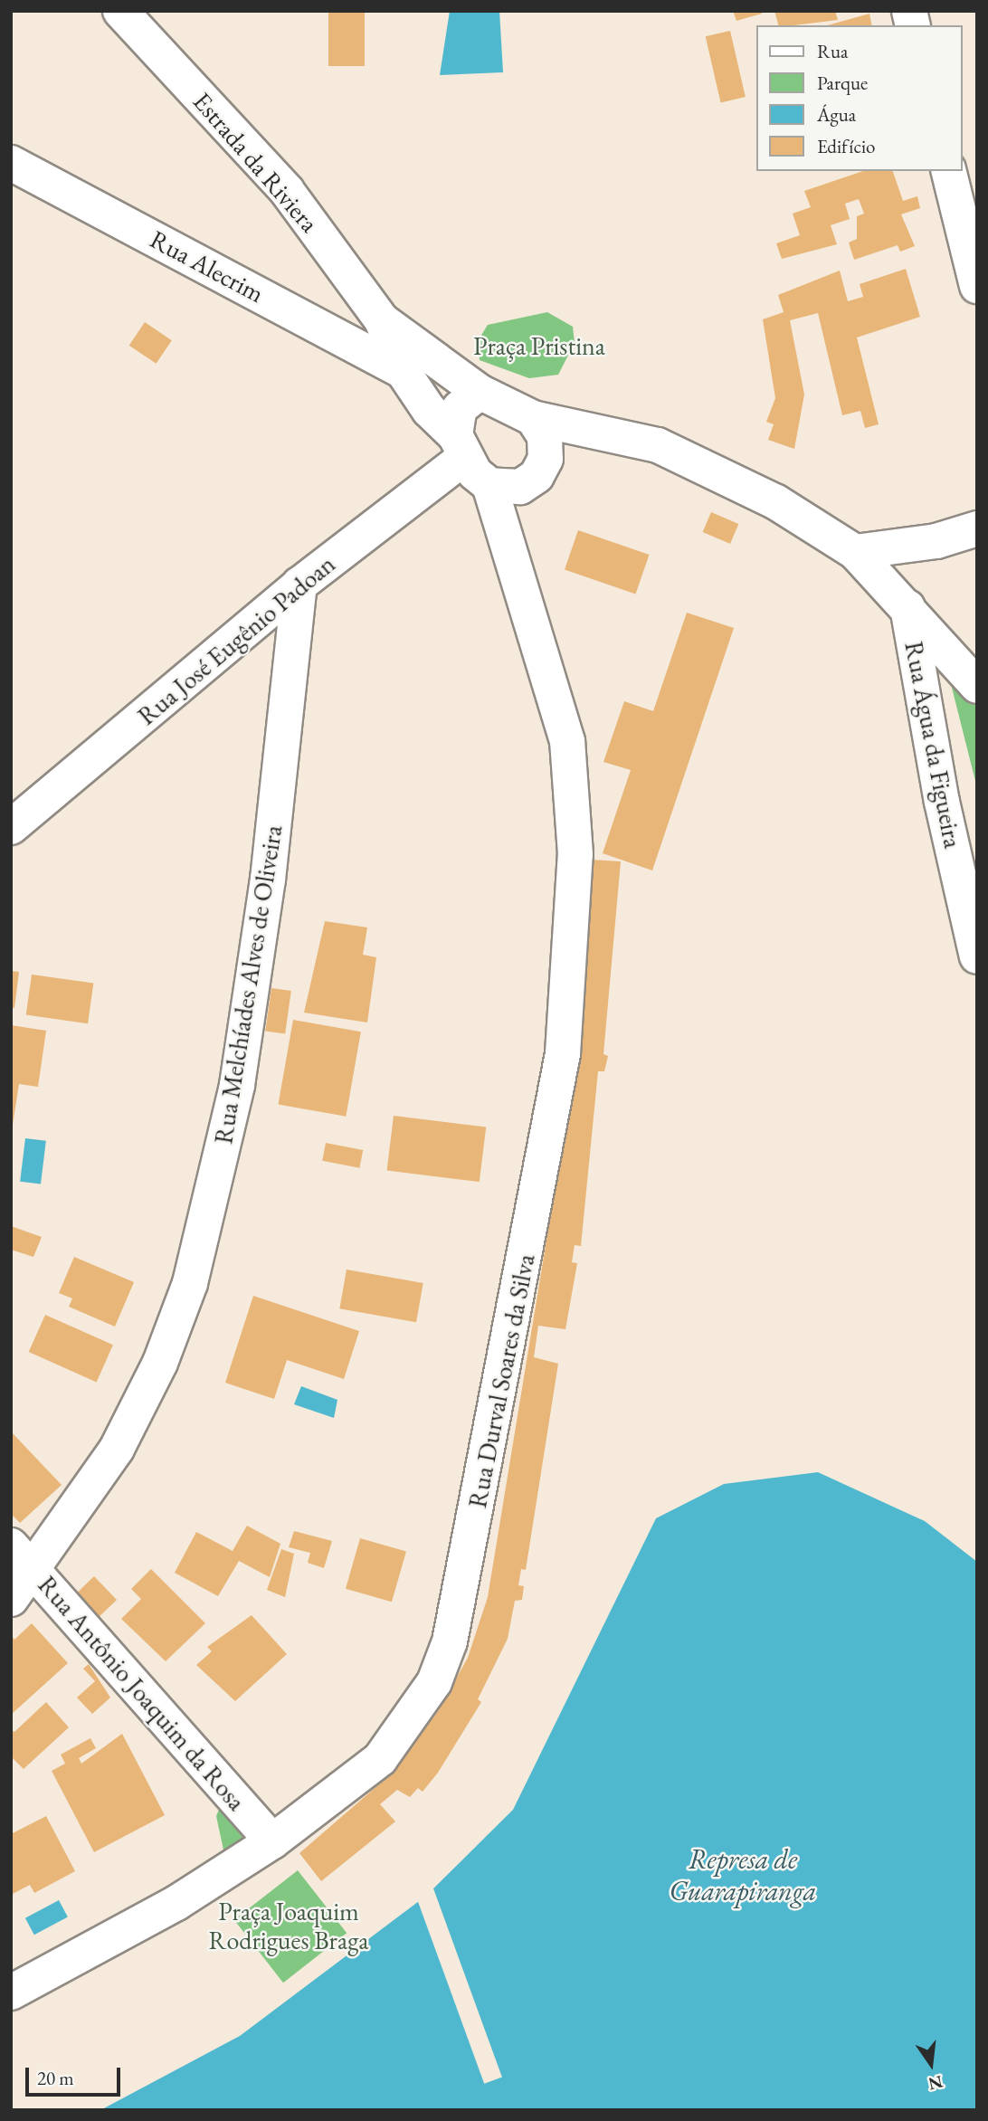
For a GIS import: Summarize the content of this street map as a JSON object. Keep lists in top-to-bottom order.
{
  "streets": {
    "street": [
      "Estrada da Riviera",
      "Rua Alecrim",
      "Rua José Eugênio Padoan",
      "Rua Água da Figueira",
      "Rua Melchíades Alves de Oliveira",
      "Rua Durval Soares da Silva",
      "Rua Antônio Joaquim da Rosa"
    ]
  },
  "crossings": [
    ["Estrada da Riviera", "Rua Alecrim"],
    ["Estrada da Riviera", "Rua José Eugênio Padoan"],
    ["Estrada da Riviera", "Rua Durval Soares da Silva"],
    ["Rua José Eugênio Padoan", "Rua Melchíades Alves de Oliveira"],
    ["Rua José Eugênio Padoan", "Rua Durval Soares da Silva"],
    ["Rua Melchíades Alves de Oliveira", "Rua Antônio Joaquim da Rosa"],
    ["Rua Durval Soares da Silva", "Rua Antônio Joaquim da Rosa"]
  ],
  "water": ["Represa de Guarapiranga"],
  "parks": ["Praça Pristina", "Praça Joaquim Rodrigues Braga"],
  "legend": [
    "Rua",
    "Parque",
    "Água",
    "Edifício"
  ],
  "scale_bar": "20 m",
  "north": "bottom"
}
